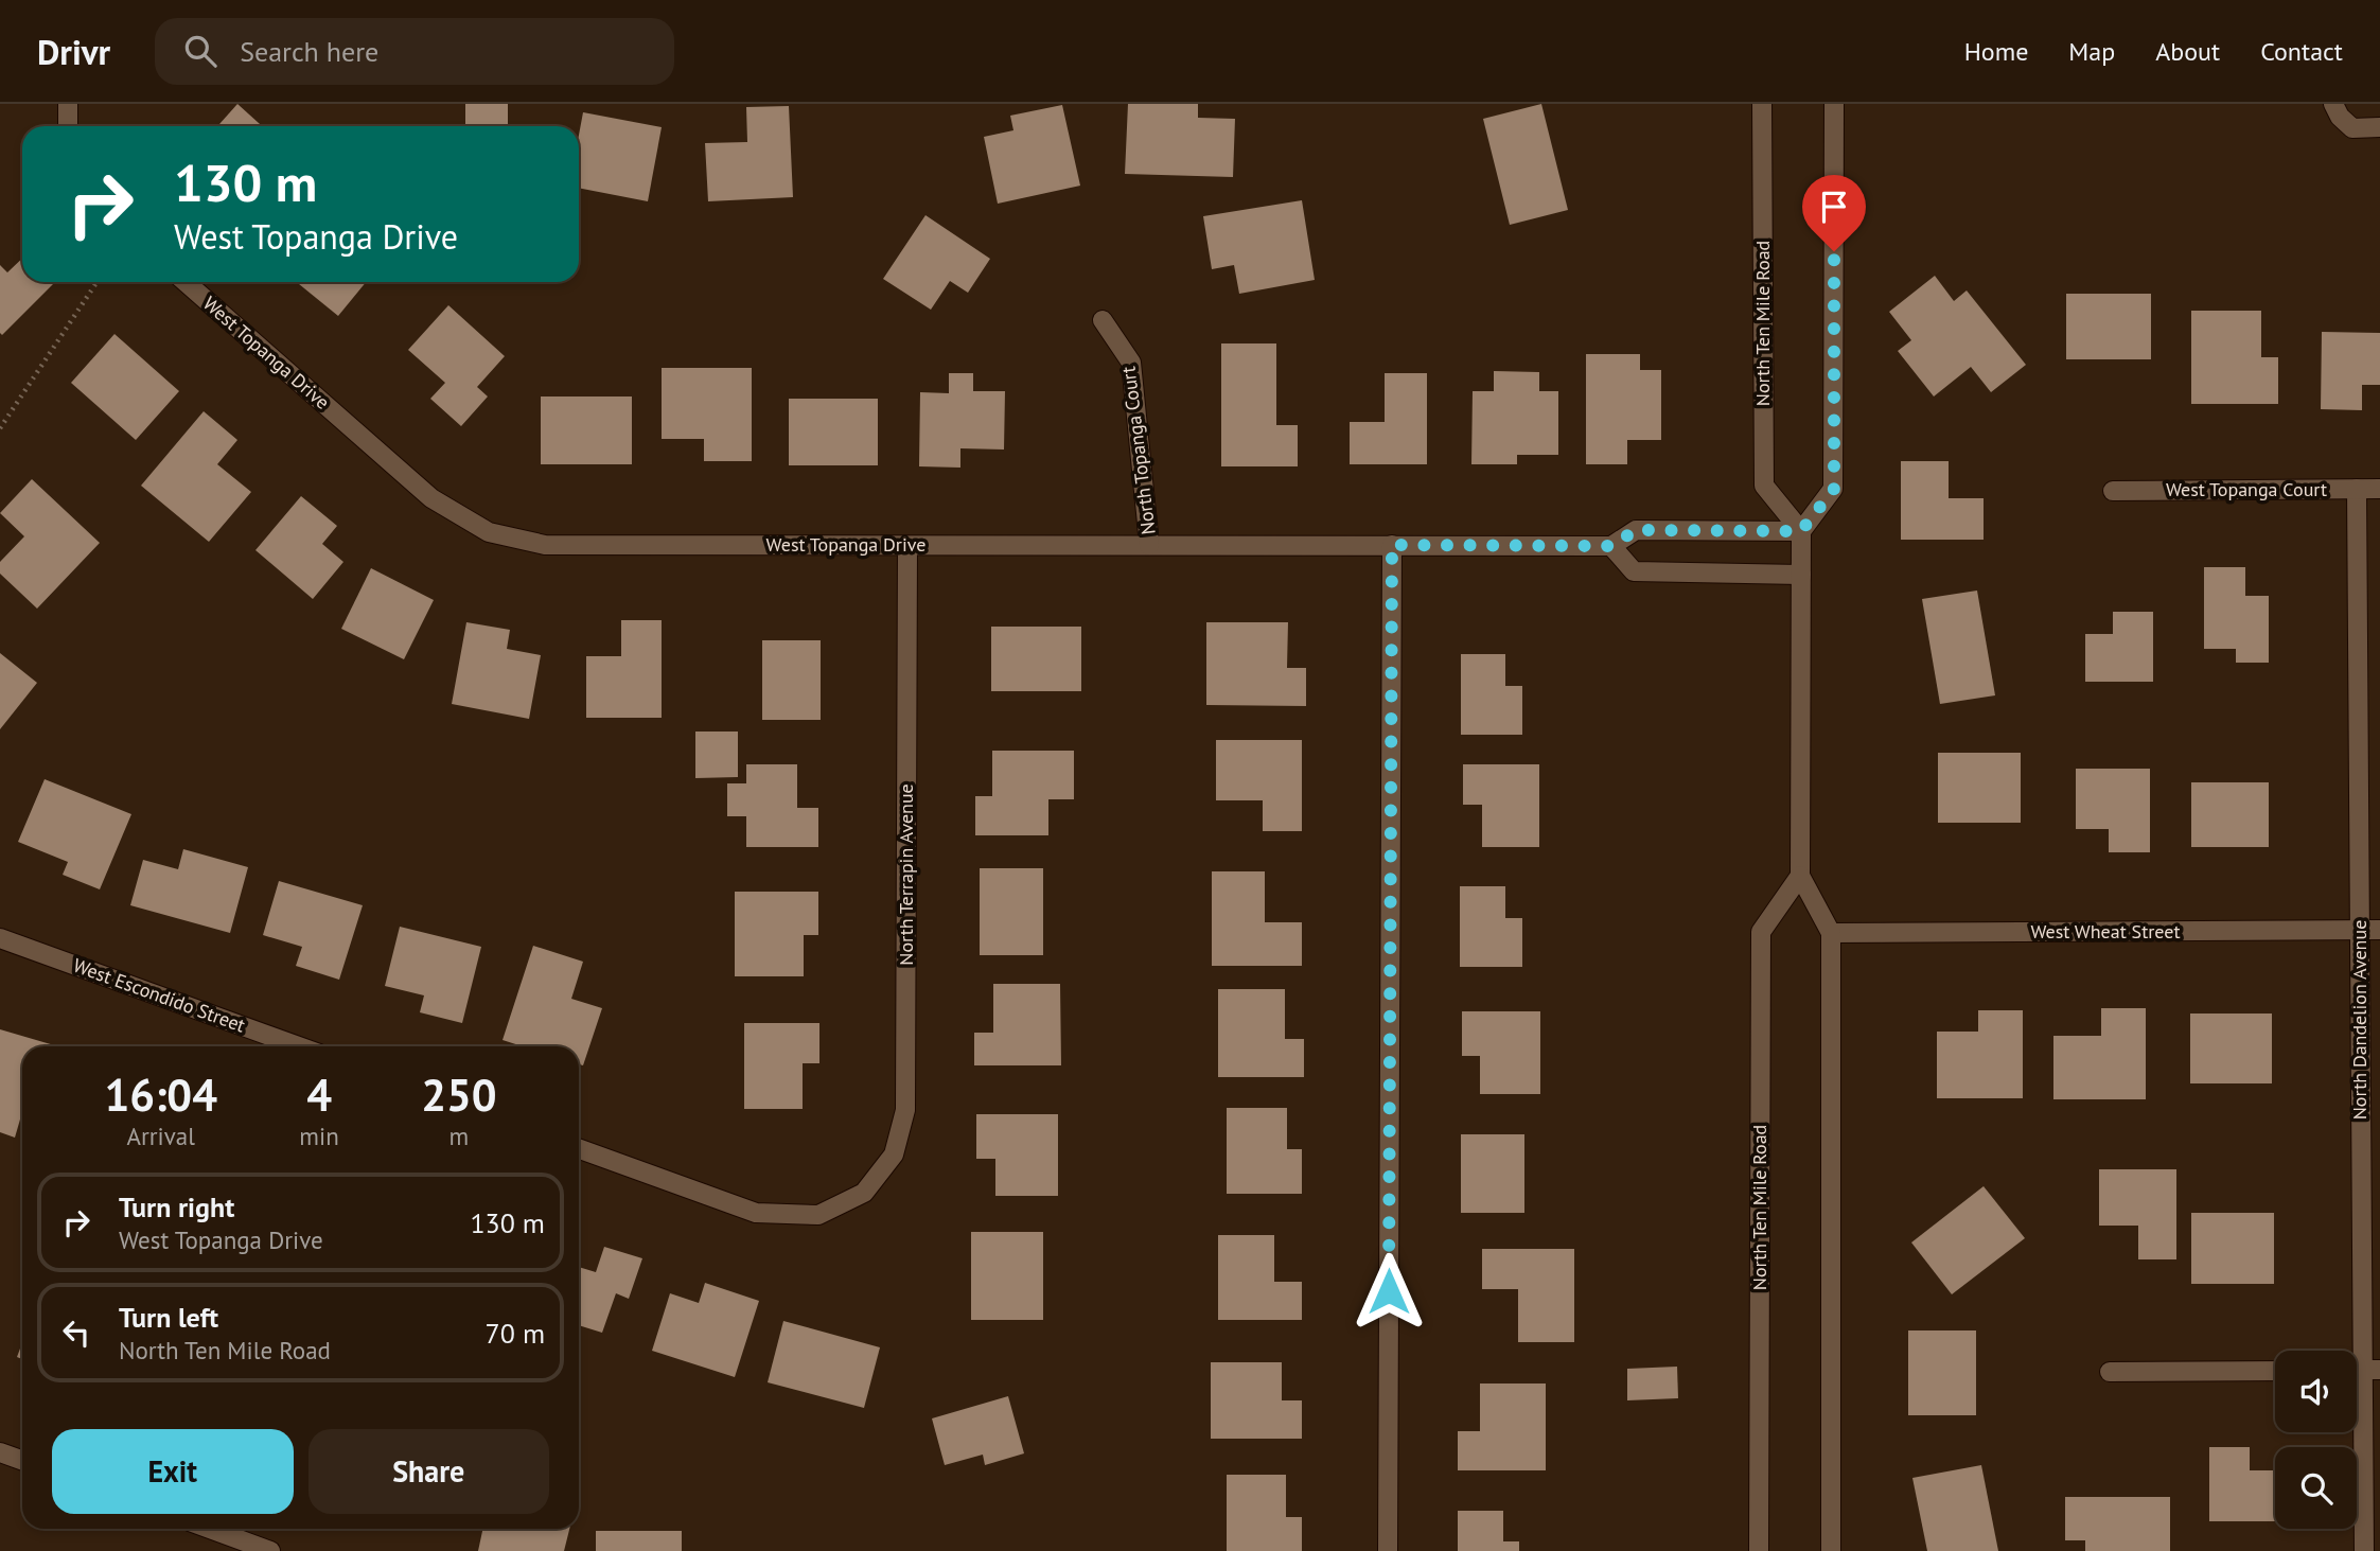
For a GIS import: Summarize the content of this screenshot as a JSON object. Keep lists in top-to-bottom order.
{
  "streets": {
    "street": [
      "North Ten Mile Road",
      "West Topanga Drive",
      "North Topanga Court",
      "West Topanga Court",
      "North Terrapin Avenue",
      "West Wheat Street",
      "West Escondido Street",
      "North Dandelion Avenue"
    ]
  },
  "crossings": [
    ["North Ten Mile Road", "West Topanga Drive"],
    ["West Topanga Drive", "North Topanga Court"],
    ["West Topanga Drive", "North Terrapin Avenue"],
    ["West Topanga Court", "North Dandelion Avenue"],
    ["West Wheat Street", "North Dandelion Avenue"]
  ],
  "page": {
    "header": "Drivr",
    "search": "Search here",
    "nav": [
      "Home",
      "Map",
      "About",
      "Contact"
    ],
    "turn": ["130 m", "West Topanga Drive"],
    "eta": [
      "16:04",
      "Arrival",
      "4",
      "min",
      "250",
      "m"
    ],
    "list": [
      {
        "name": "Turn right",
        "note": "West Topanga Drive",
        "value": "130 m"
      },
      {
        "name": "Turn left",
        "note": "North Ten Mile Road",
        "value": "70 m"
      }
    ],
    "buttons": ["Exit", "Share"]
  }
}
